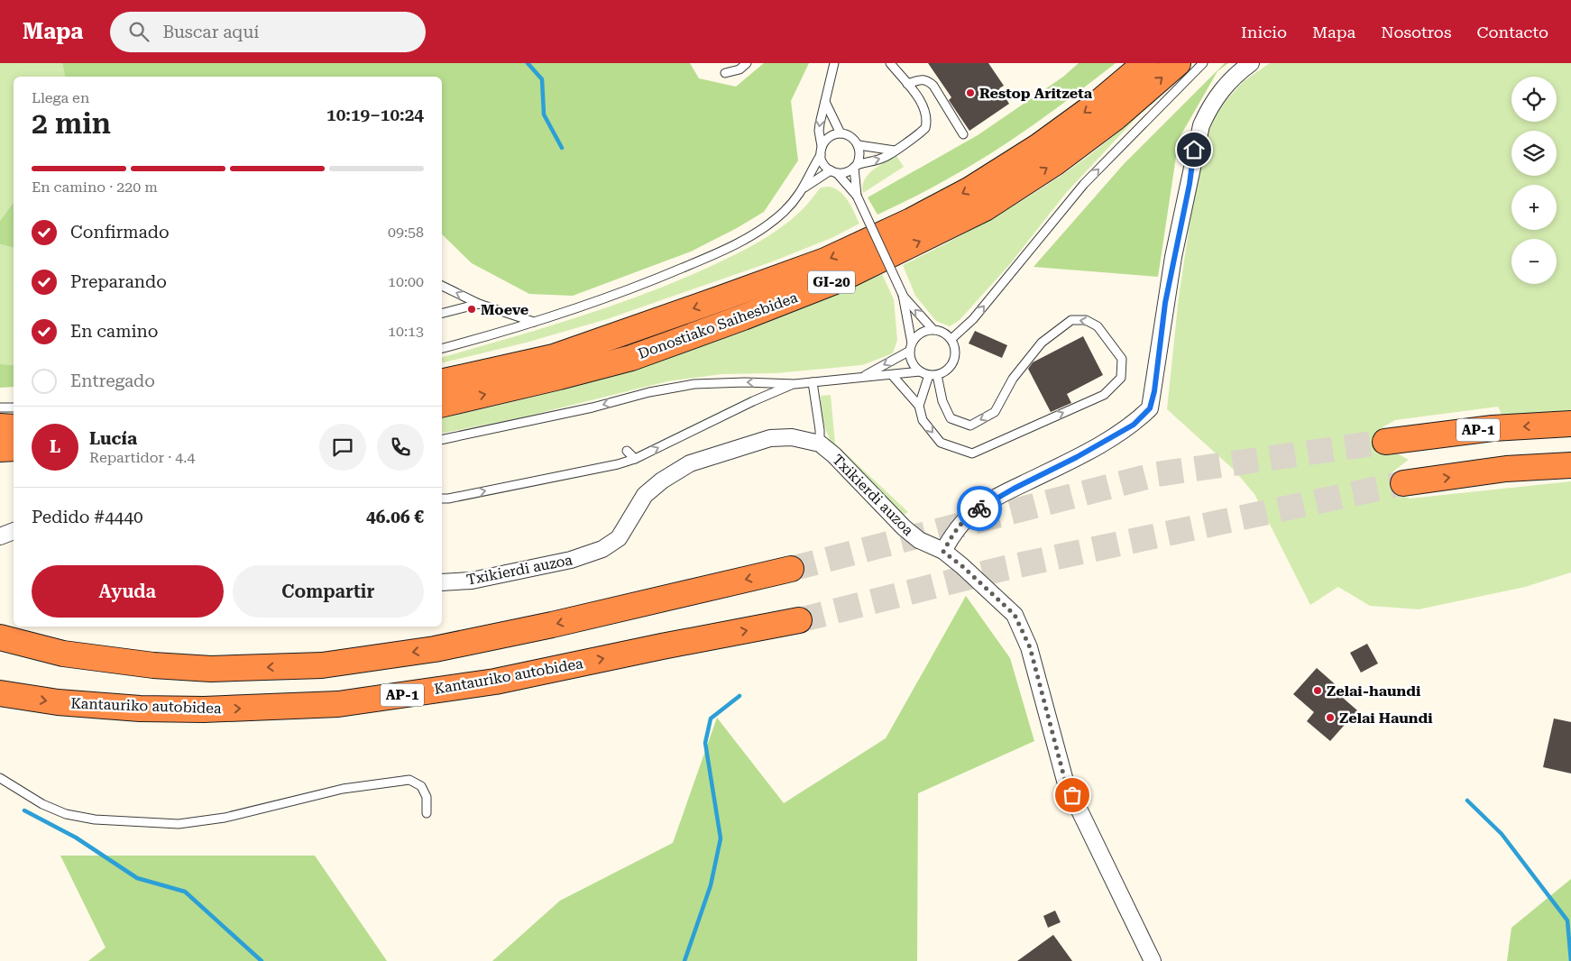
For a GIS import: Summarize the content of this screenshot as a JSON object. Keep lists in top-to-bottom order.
{
  "streets": {
    "highway": [
      "GI-20",
      "Donostiako Saihesbidea",
      "AP-1",
      "Kantauriko autobidea"
    ],
    "street": ["Txikierdi auzoa"]
  },
  "places": [
    "Restop Aritzeta",
    "Moeve",
    "Zelai-haundi",
    "Zelai Haundi"
  ],
  "page": {
    "header": "Mapa",
    "search": "Buscar aquí",
    "nav": [
      "Inicio",
      "Mapa",
      "Nosotros",
      "Contacto"
    ],
    "map_buttons": ["+", "−"],
    "heading": ["2 min", "Llega en", "10:19–10:24"],
    "panel": [
      "Lucía",
      "Repartidor · 4.4",
      "Pedido #4440",
      "46.06 €"
    ],
    "bar": "En camino · 220 m",
    "list": [
      ["Confirmado", "09:58"],
      ["Preparando", "10:00"],
      ["En camino", "10:13"],
      "Entregado"
    ],
    "round": "L",
    "buttons": ["Ayuda", "Compartir"]
  }
}
